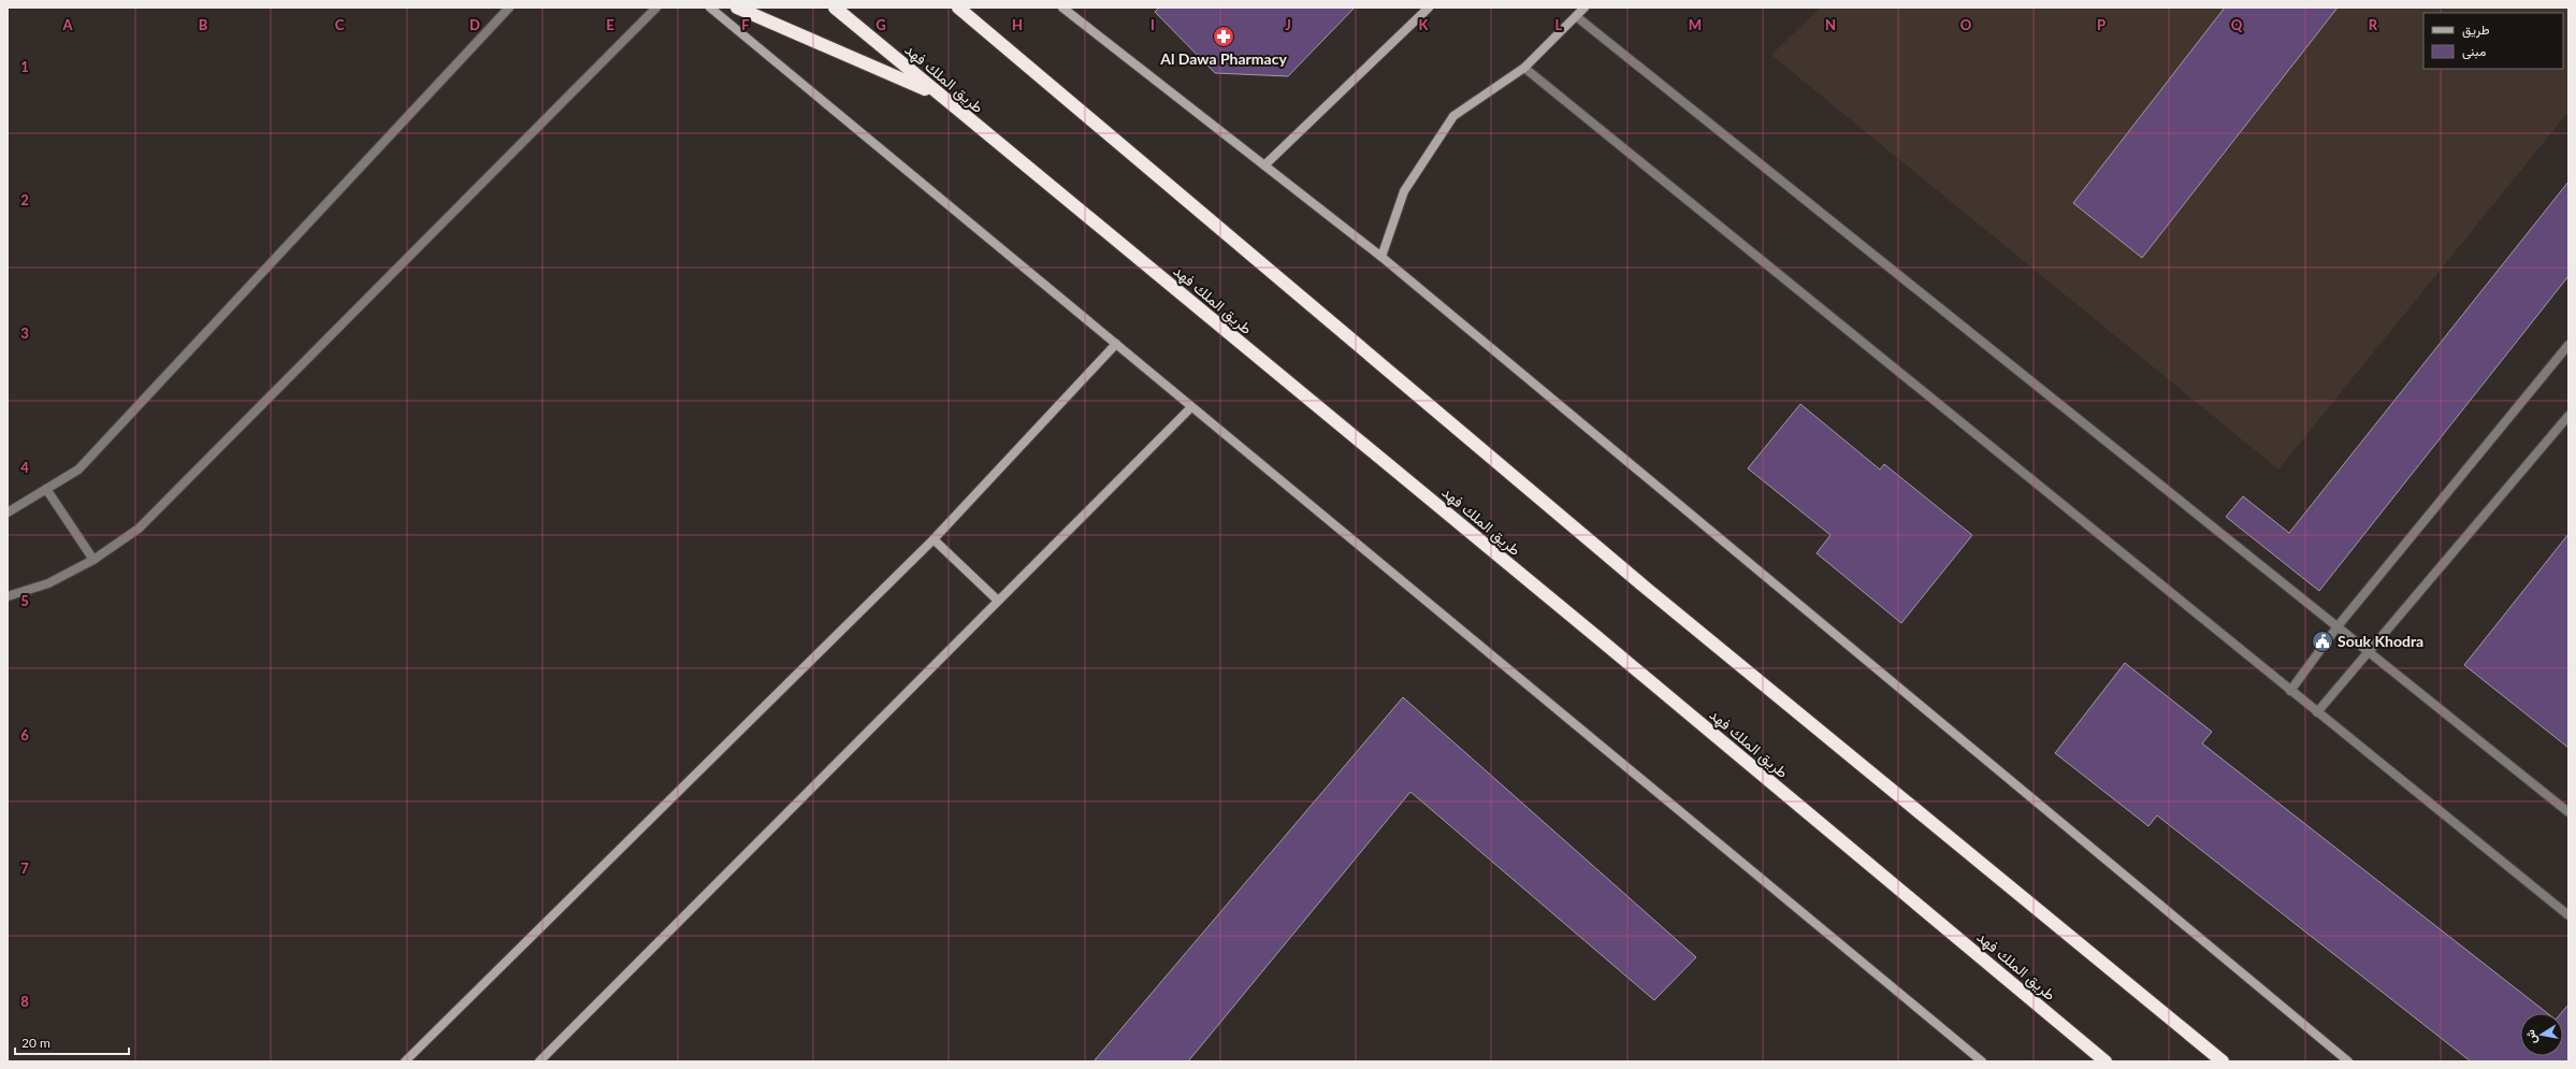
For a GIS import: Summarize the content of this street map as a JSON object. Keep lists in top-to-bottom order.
{
  "streets": {
    "highway": ["طريق الملك فهد"]
  },
  "places": {
    "pharmacy": ["Al Dawa Pharmacy"],
    "public building": ["Souk Khodra"]
  },
  "legend": ["طريق", "مبنى"],
  "scale_bar": "20 m",
  "north": "left",
  "grid": {
    "columns": [
      "A",
      "B",
      "C",
      "D",
      "E",
      "F",
      "G",
      "H",
      "I",
      "J",
      "K",
      "L",
      "M",
      "N",
      "O",
      "P",
      "Q",
      "R"
    ],
    "rows": [
      "1",
      "2",
      "3",
      "4",
      "5",
      "6",
      "7",
      "8"
    ]
  }
}
